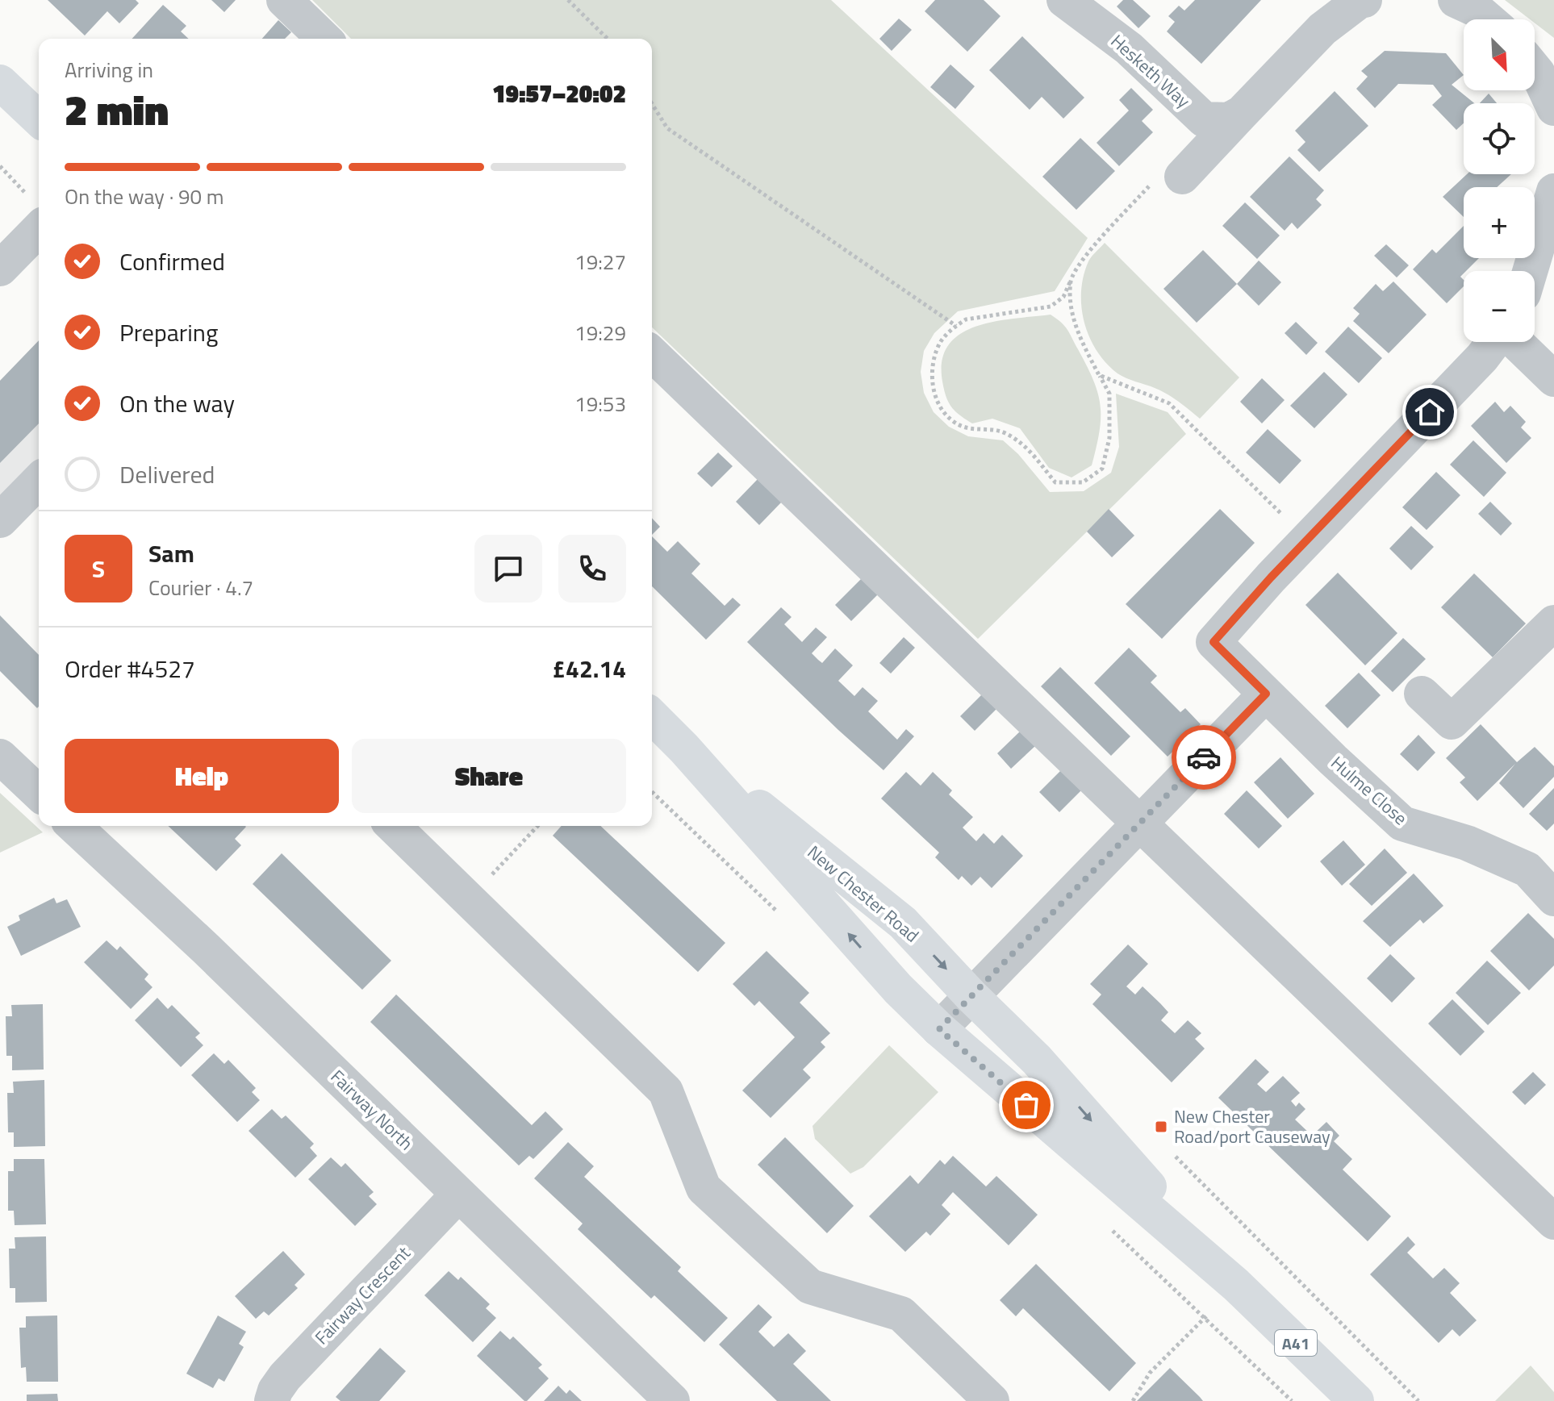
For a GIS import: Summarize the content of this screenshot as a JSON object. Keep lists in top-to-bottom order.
{
  "streets": {
    "highway": ["New Chester Road", "A41"],
    "street": [
      "Hesketh Way",
      "Hulme Close",
      "Fairway North",
      "Fairway Crescent"
    ]
  },
  "crossings": [
    ["Fairway North", "Fairway Crescent"]
  ],
  "places": {
    "transit": ["New Chester Road/port Causeway"]
  },
  "north": "bottom right",
  "page": {
    "map_buttons": ["+", "−"],
    "heading": ["2 min", "Arriving in", "19:57–20:02"],
    "panel": [
      "Sam",
      "Courier · 4.7",
      "Order #4527",
      "£42.14"
    ],
    "bar": "On the way · 90 m",
    "list": [
      ["Confirmed", "19:27"],
      ["Preparing", "19:29"],
      ["On the way", "19:53"],
      "Delivered"
    ],
    "round": "S",
    "buttons": ["Help", "Share"]
  }
}
